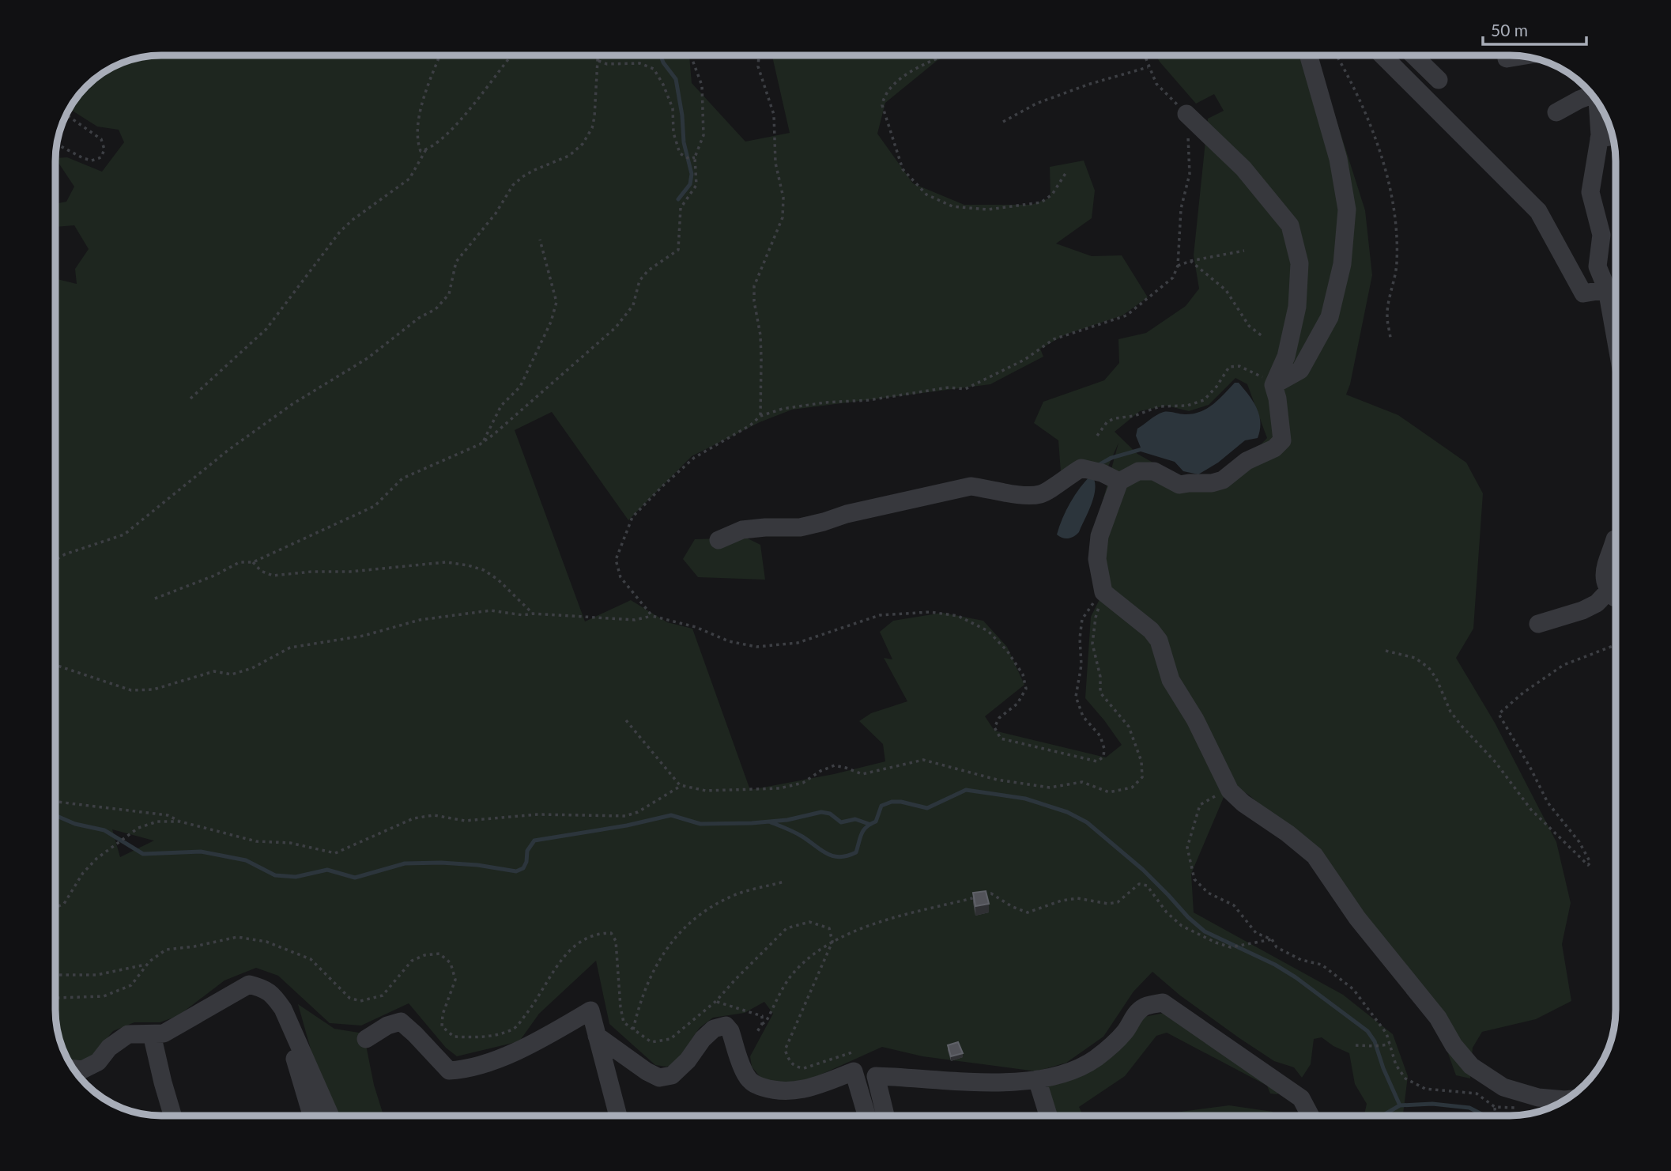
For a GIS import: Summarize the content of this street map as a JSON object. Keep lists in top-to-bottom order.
{
  "scale_bar": "50 m"
}
